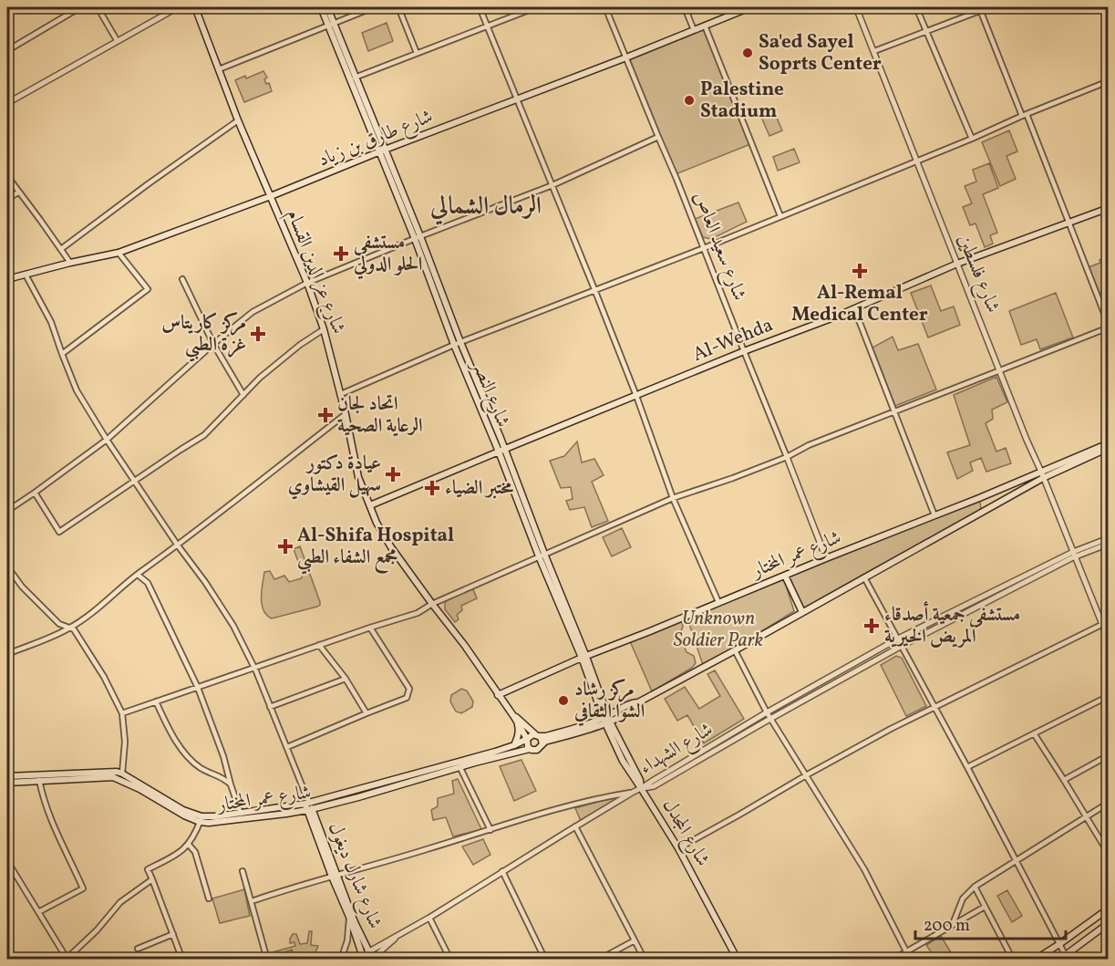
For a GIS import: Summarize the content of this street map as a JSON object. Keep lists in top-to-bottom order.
{
  "streets": {
    "main road": [
      "شارع طارق بن زياد",
      "شارع عز الدين القسام",
      "Al-Wehda",
      "شارع النصر",
      "شارع عمر المختار",
      "شارع المجدل",
      "شارع شارل ديغول"
    ],
    "street": ["شارع سعيد العاص", "شارع فلسطين", "شارع الشهداء"]
  },
  "crossings": [
    ["شارع طارق بن زياد", "شارع سعيد العاص"],
    ["شارع طارق بن زياد", "شارع عز الدين القسام"],
    ["شارع طارق بن زياد", "شارع النصر"],
    ["شارع سعيد العاص", "Al-Wehda"],
    ["شارع سعيد العاص", "شارع عمر المختار"],
    ["شارع عز الدين القسام", "Al-Wehda"],
    ["شارع عز الدين القسام", "شارع عمر المختار"],
    ["شارع فلسطين", "Al-Wehda"],
    ["شارع فلسطين", "شارع عمر المختار"],
    ["شارع فلسطين", "شارع الشهداء"],
    ["Al-Wehda", "شارع النصر"],
    ["شارع النصر", "شارع عمر المختار"],
    ["شارع النصر", "شارع المجدل"],
    ["شارع عمر المختار", "شارع المجدل"],
    ["شارع عمر المختار", "شارع شارل ديغول"],
    ["شارع الشهداء", "شارع المجدل"]
  ],
  "districts": ["الرمال الشمالي"],
  "parks": ["Unknown Soldier Park"],
  "places": {
    "other": ["Sa'ed Sayel Soprts Center", "Palestine Stadium", "مركز رشاد الشوا الثقافي"],
    "health": [
      "مستشفى الحلو الدولي",
      "Al-Remal Medical Center",
      "مركز كاريتاس غزة الطبي",
      "اتحاد لجان الرعاية الصحية",
      "عيادة دكتور سهيل القيشاوي",
      "مختبر الضياء",
      "Al-Shifa Hospital مجمع الشفاء الطبي",
      "مستشفى جمعية أصدقاء المريض الخيرية"
    ]
  },
  "scale_bar": "200 m"
}
